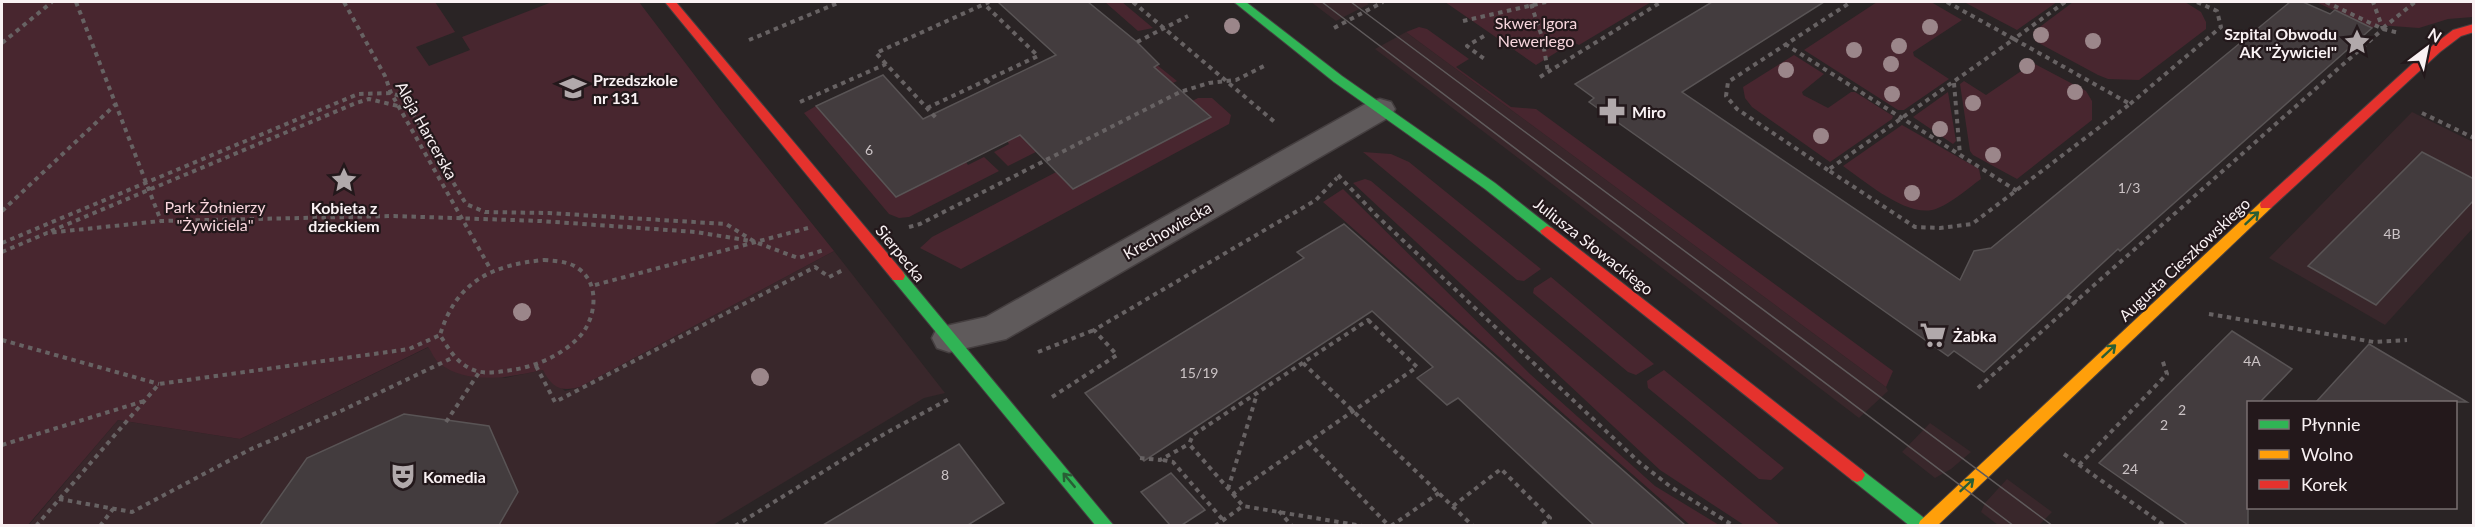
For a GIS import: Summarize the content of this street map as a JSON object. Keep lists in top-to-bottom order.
{
  "streets": {
    "street": [
      "Krechowiecka",
      "Juliusza Słowackiego",
      "Sierpecka",
      "Augusta Cieszkowskiego"
    ],
    "path": ["Aleja Harcerska"]
  },
  "crossings": [
    ["Krechowiecka", "Juliusza Słowackiego"],
    ["Krechowiecka", "Sierpecka"],
    ["Juliusza Słowackiego", "Augusta Cieszkowskiego"]
  ],
  "one_way": ["Sierpecka", "Augusta Cieszkowskiego"],
  "parks": ["Skwer Igora Newerlego", "Park Żołnierzy \"Żywiciela\""],
  "places": {
    "place": ["Szpital Obwodu AK \"Żywiciel\"", "Kobieta z dzieckiem"],
    "school or university": ["Przedszkole nr 131"],
    "pharmacy": ["Miro"],
    "supermarket": ["Żabka"],
    "theatre": ["Komedia"]
  },
  "house_numbers": [
    "6",
    "1/3",
    "4B",
    "4A",
    "15/19",
    "2",
    "2",
    "24",
    "8"
  ],
  "legend": ["Płynnie", "Wolno", "Korek"],
  "north": "top right"
}
